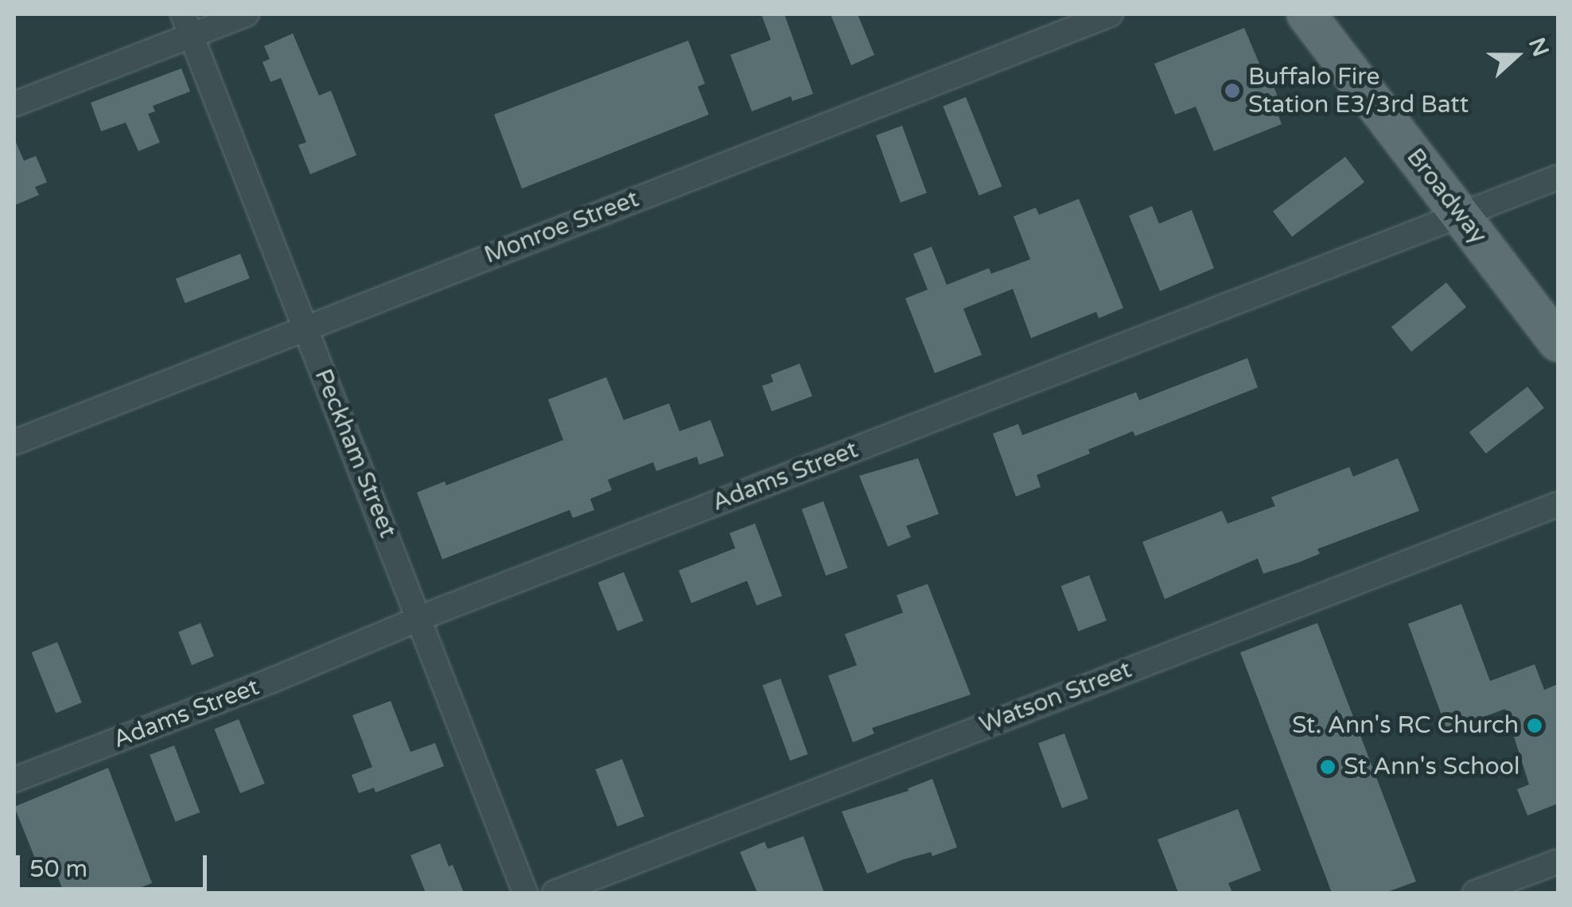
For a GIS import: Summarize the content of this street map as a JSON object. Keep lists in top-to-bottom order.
{
  "streets": {
    "main road": ["Broadway"],
    "street": [
      "Monroe Street",
      "Peckham Street",
      "Adams Street",
      "Watson Street"
    ]
  },
  "crossings": [
    ["Broadway", "Adams Street"],
    ["Monroe Street", "Peckham Street"],
    ["Peckham Street", "Adams Street"]
  ],
  "places": ["Buffalo Fire Station E3/3rd Batt", "St. Ann's RC Church", "St Ann's School"],
  "scale_bar": "50 m",
  "north": "right"
}
